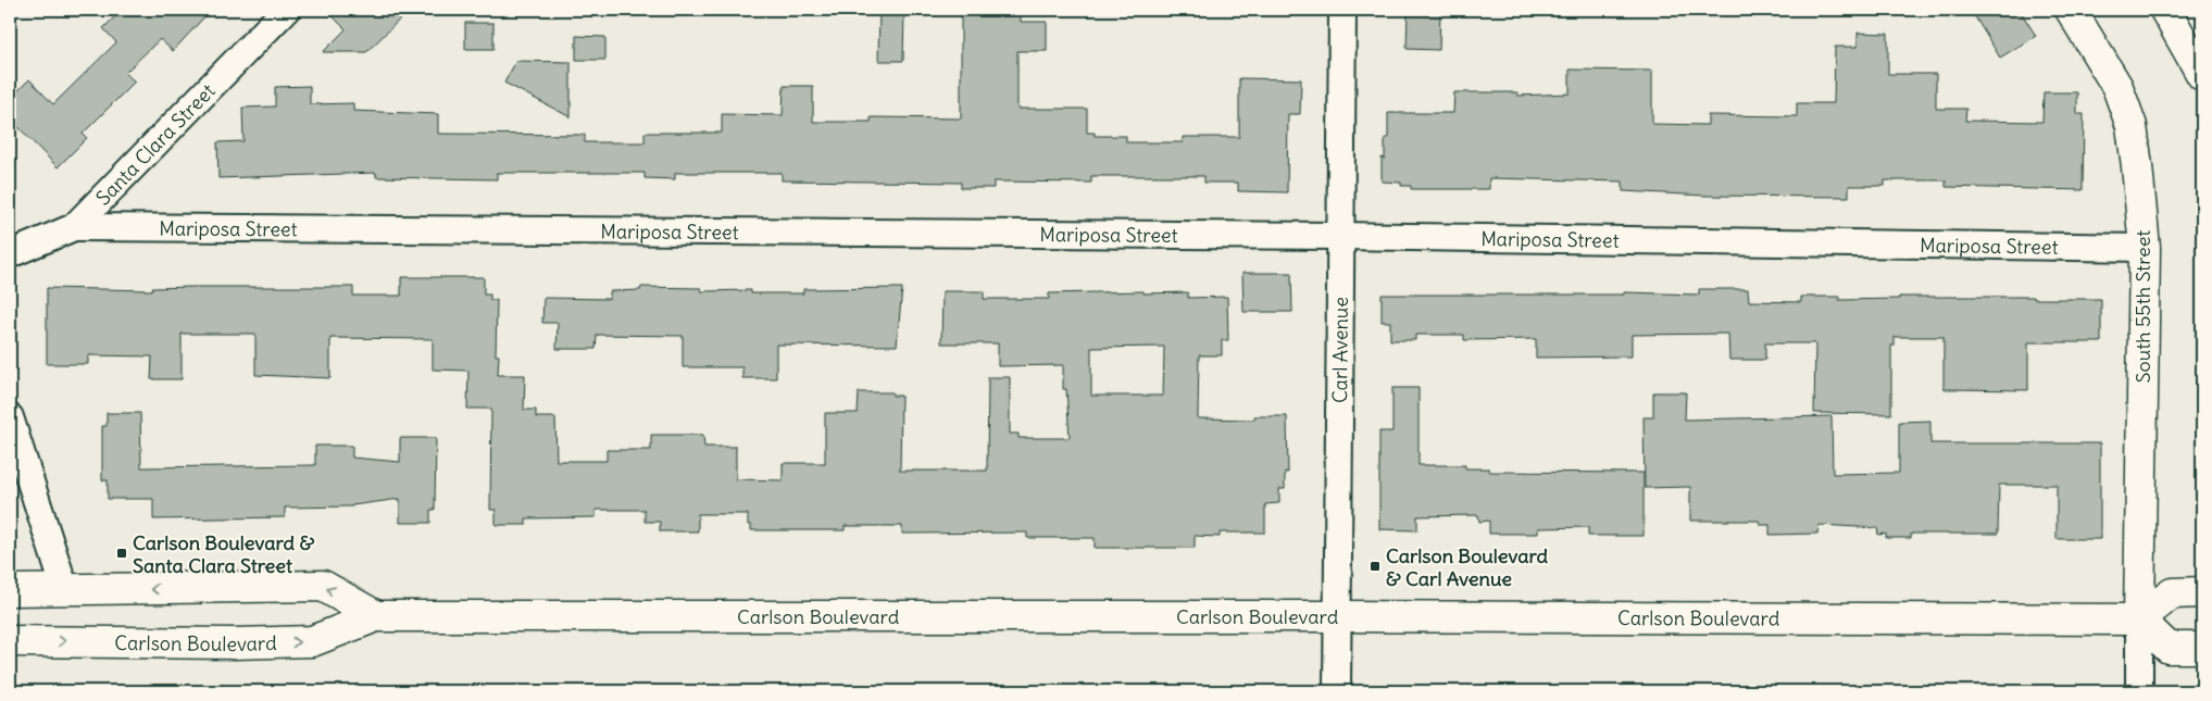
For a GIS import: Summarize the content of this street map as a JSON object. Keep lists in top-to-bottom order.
{
  "streets": {
    "main road": ["South 55th Street", "Carlson Boulevard"],
    "street": ["Santa Clara Street", "Mariposa Street", "Carl Avenue"]
  },
  "crossings": [
    ["Santa Clara Street", "Mariposa Street"],
    ["Mariposa Street", "South 55th Street"],
    ["Mariposa Street", "Carl Avenue"],
    ["South 55th Street", "Carlson Boulevard"],
    ["Carl Avenue", "Carlson Boulevard"]
  ],
  "places": {
    "transit": ["Carlson Boulevard & Santa Clara Street", "Carlson Boulevard & Carl Avenue"]
  }
}
